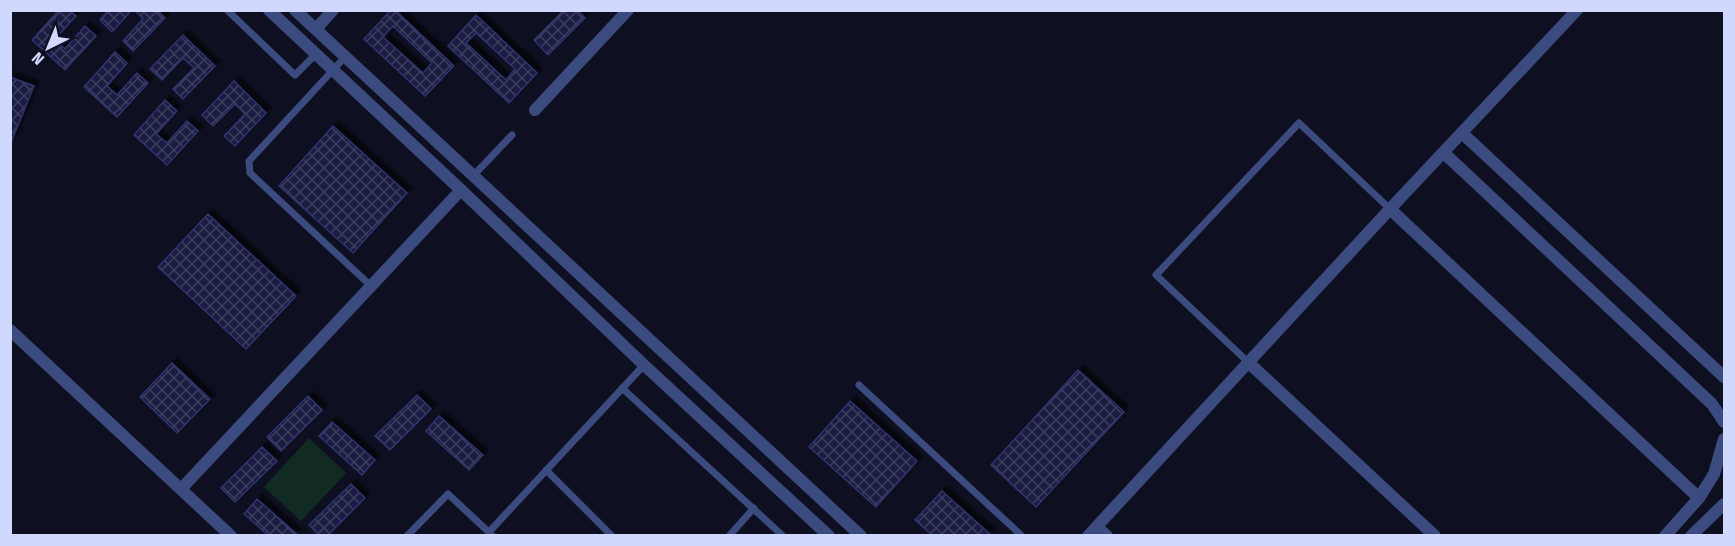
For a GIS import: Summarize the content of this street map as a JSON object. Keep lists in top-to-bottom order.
{
  "north": "bottom left"
}
